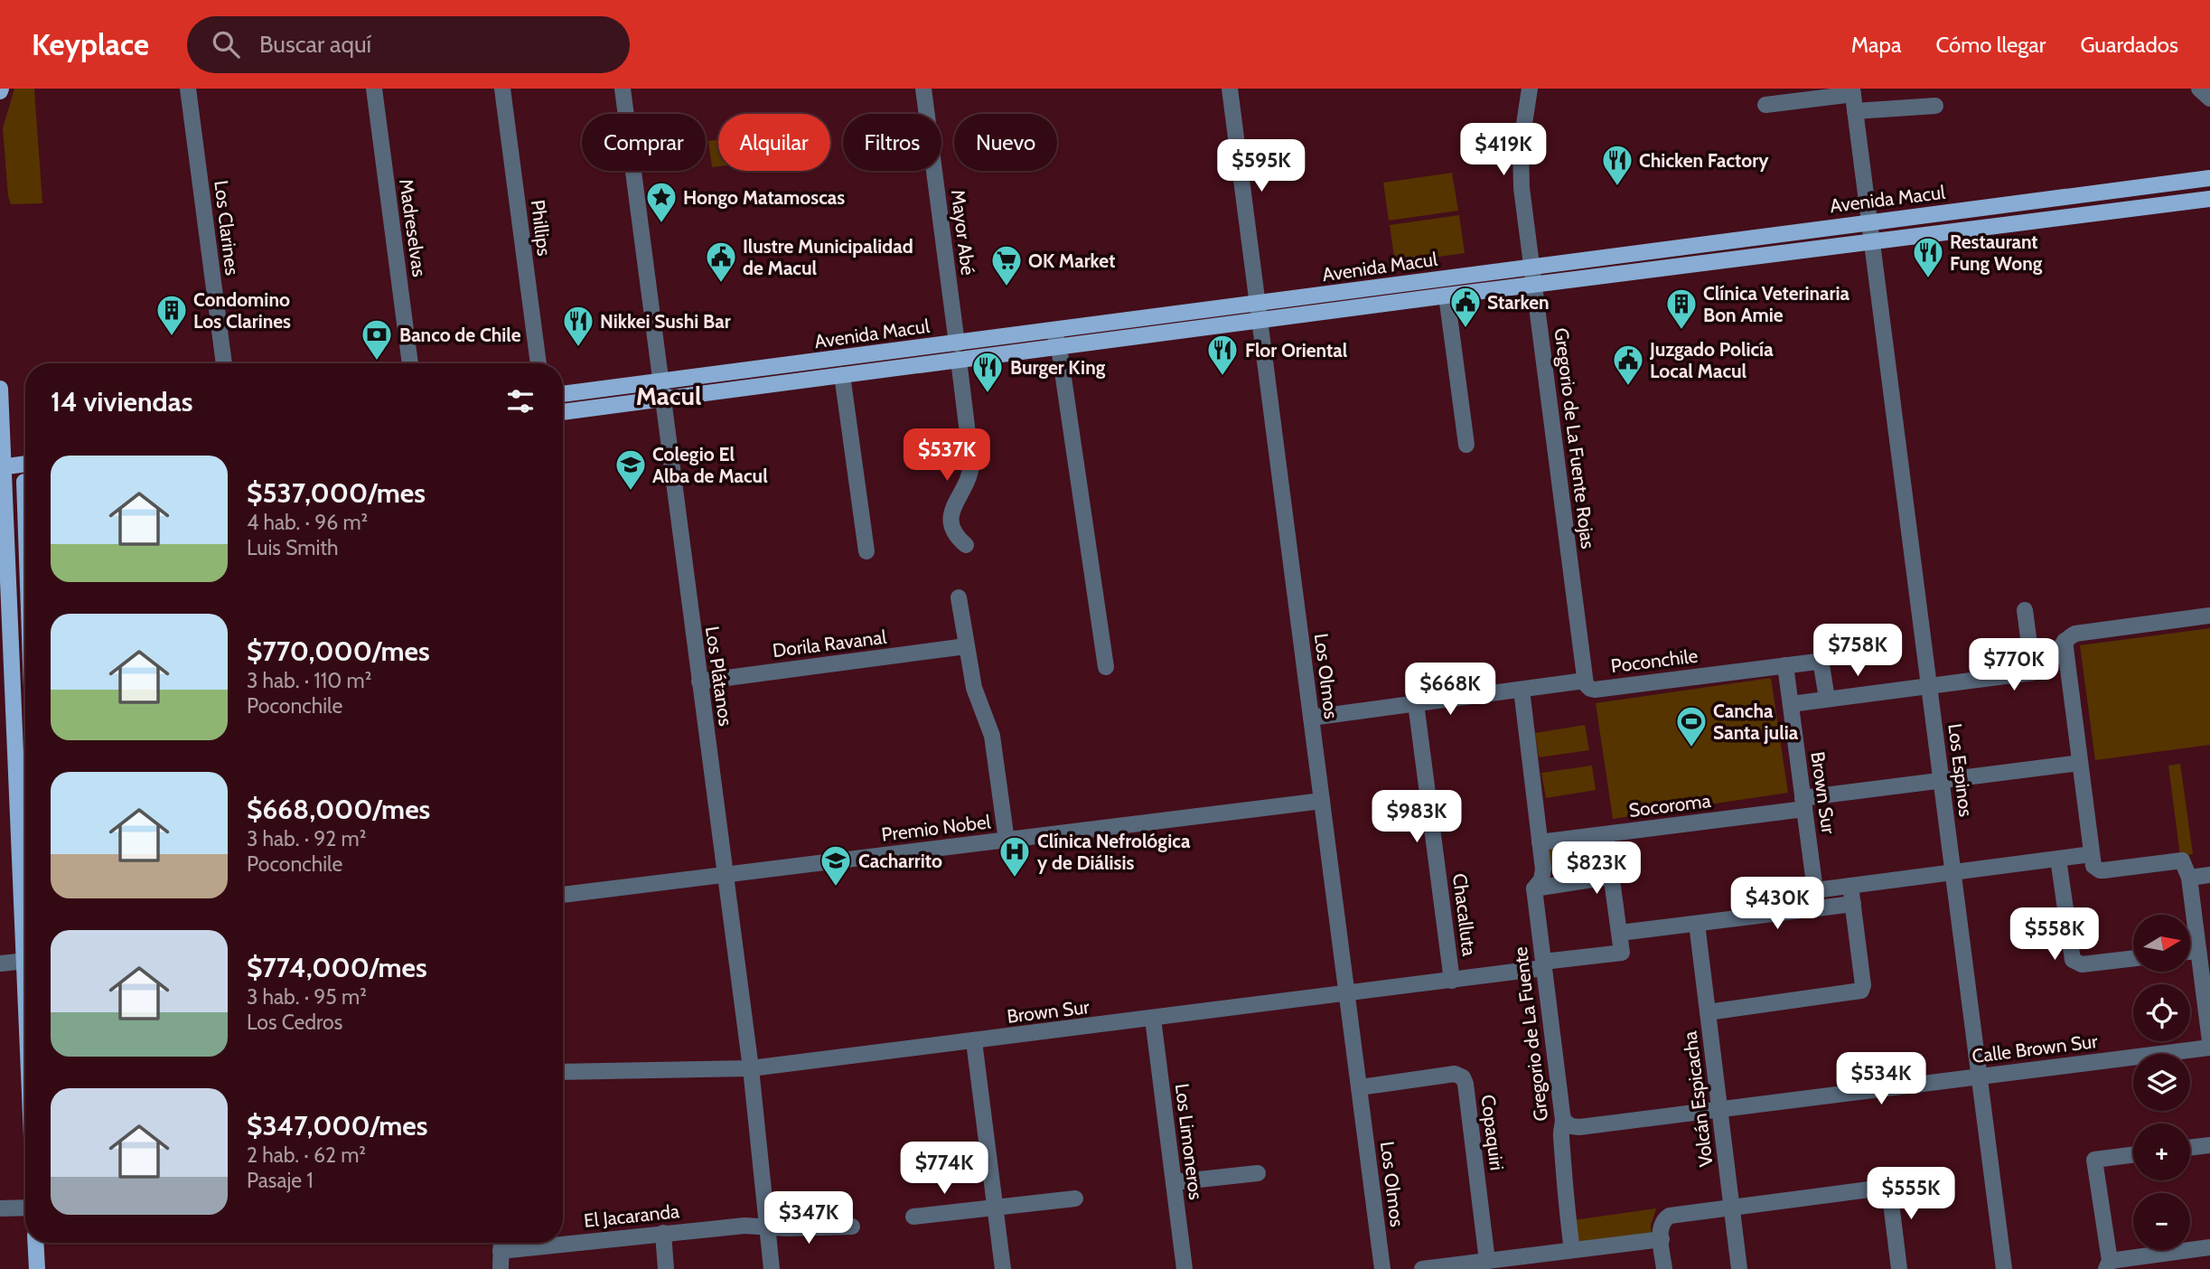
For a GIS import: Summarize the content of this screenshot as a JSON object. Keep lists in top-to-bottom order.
{
  "streets": {
    "main road": ["Avenida Macul"],
    "street": [
      "Los Clarines",
      "Madreselvas",
      "Phillips",
      "Mayor Abé",
      "Gregorio de La Fuente Rojas",
      "Dorila Ravanal",
      "Poconchile",
      "Los Plátanos",
      "Los Olmos",
      "Los Espinos",
      "Brown Sur",
      "Socoroma",
      "Premio Nobel",
      "Chacalluta",
      "Gregorio de La Fuente",
      "Calle Brown Sur",
      "Volcán Espicacha",
      "Copaquiri",
      "Los Limoneros",
      "El Jacaranda"
    ]
  },
  "crossings": [
    ["Avenida Macul", "Mayor Abé"],
    ["Avenida Macul", "Gregorio de La Fuente Rojas"],
    ["Avenida Macul", "Los Plátanos"],
    ["Avenida Macul", "Los Olmos"],
    ["Avenida Macul", "Los Espinos"],
    ["Gregorio de La Fuente Rojas", "Poconchile"],
    ["Dorila Ravanal", "Los Plátanos"],
    ["Poconchile", "Los Olmos"],
    ["Poconchile", "Brown Sur"],
    ["Poconchile", "Chacalluta"],
    ["Poconchile", "Gregorio de La Fuente"],
    ["Los Plátanos", "Brown Sur"],
    ["Los Plátanos", "Premio Nobel"],
    ["Los Plátanos", "El Jacaranda"],
    ["Los Olmos", "Brown Sur"],
    ["Los Olmos", "Premio Nobel"],
    ["Los Olmos", "Copaquiri"],
    ["Los Espinos", "Brown Sur"],
    ["Los Espinos", "Socoroma"],
    ["Los Espinos", "Calle Brown Sur"],
    ["Brown Sur", "Socoroma"],
    ["Brown Sur", "Chacalluta"],
    ["Brown Sur", "Gregorio de La Fuente"],
    ["Brown Sur", "Los Limoneros"],
    ["Socoroma", "Gregorio de La Fuente"],
    ["Gregorio de La Fuente", "Calle Brown Sur"],
    ["Calle Brown Sur", "Volcán Espicacha"]
  ],
  "districts": ["Macul"],
  "places": {
    "restaurant": [
      "Chicken Factory",
      "Restaurant Fung Wong",
      "Nikkei Sushi Bar",
      "Flor Oriental",
      "Burger King"
    ],
    "place": ["Hongo Matamoscas"],
    "public building": ["Ilustre Municipalidad de Macul", "Starken", "Juzgado Policía Local Macul"],
    "supermarket": ["OK Market"],
    "building": ["Clínica Veterinaria Bon Amie", "Condomino Los Clarines"],
    "bank": ["Banco de Chile"],
    "school or university": ["Colegio El Alba de Macul", "Cacharrito"],
    "sports": ["Cancha Santa julia"],
    "hospital": ["Clínica Nefrológica y de Diálisis"]
  },
  "north": "right",
  "page": {
    "header": "Keyplace",
    "search": "Buscar aquí",
    "nav": ["Mapa", "Cómo llegar", "Guardados"],
    "chip": [
      "Comprar",
      "Alquilar",
      "Filtros",
      "Nuevo"
    ],
    "price": [
      "$419K",
      "$595K",
      "$537K",
      "$758K",
      "$770K",
      "$668K",
      "$983K",
      "$823K",
      "$430K",
      "$558K",
      "$534K",
      "$774K",
      "$555K",
      "$347K"
    ],
    "heading": "14 viviendas",
    "list": [
      {
        "name": "$537,000/mes",
        "note": "4 hab. · 96 m² · Luis Smith"
      },
      {
        "name": "$770,000/mes",
        "note": "3 hab. · 110 m² · Poconchile"
      },
      {
        "name": "$668,000/mes",
        "note": "3 hab. · 92 m² · Poconchile"
      },
      {
        "name": "$774,000/mes",
        "note": "3 hab. · 95 m² · Los Cedros"
      },
      {
        "name": "$347,000/mes",
        "note": "2 hab. · 62 m² · Pasaje 1"
      }
    ],
    "map_buttons": ["+", "−"]
  }
}
